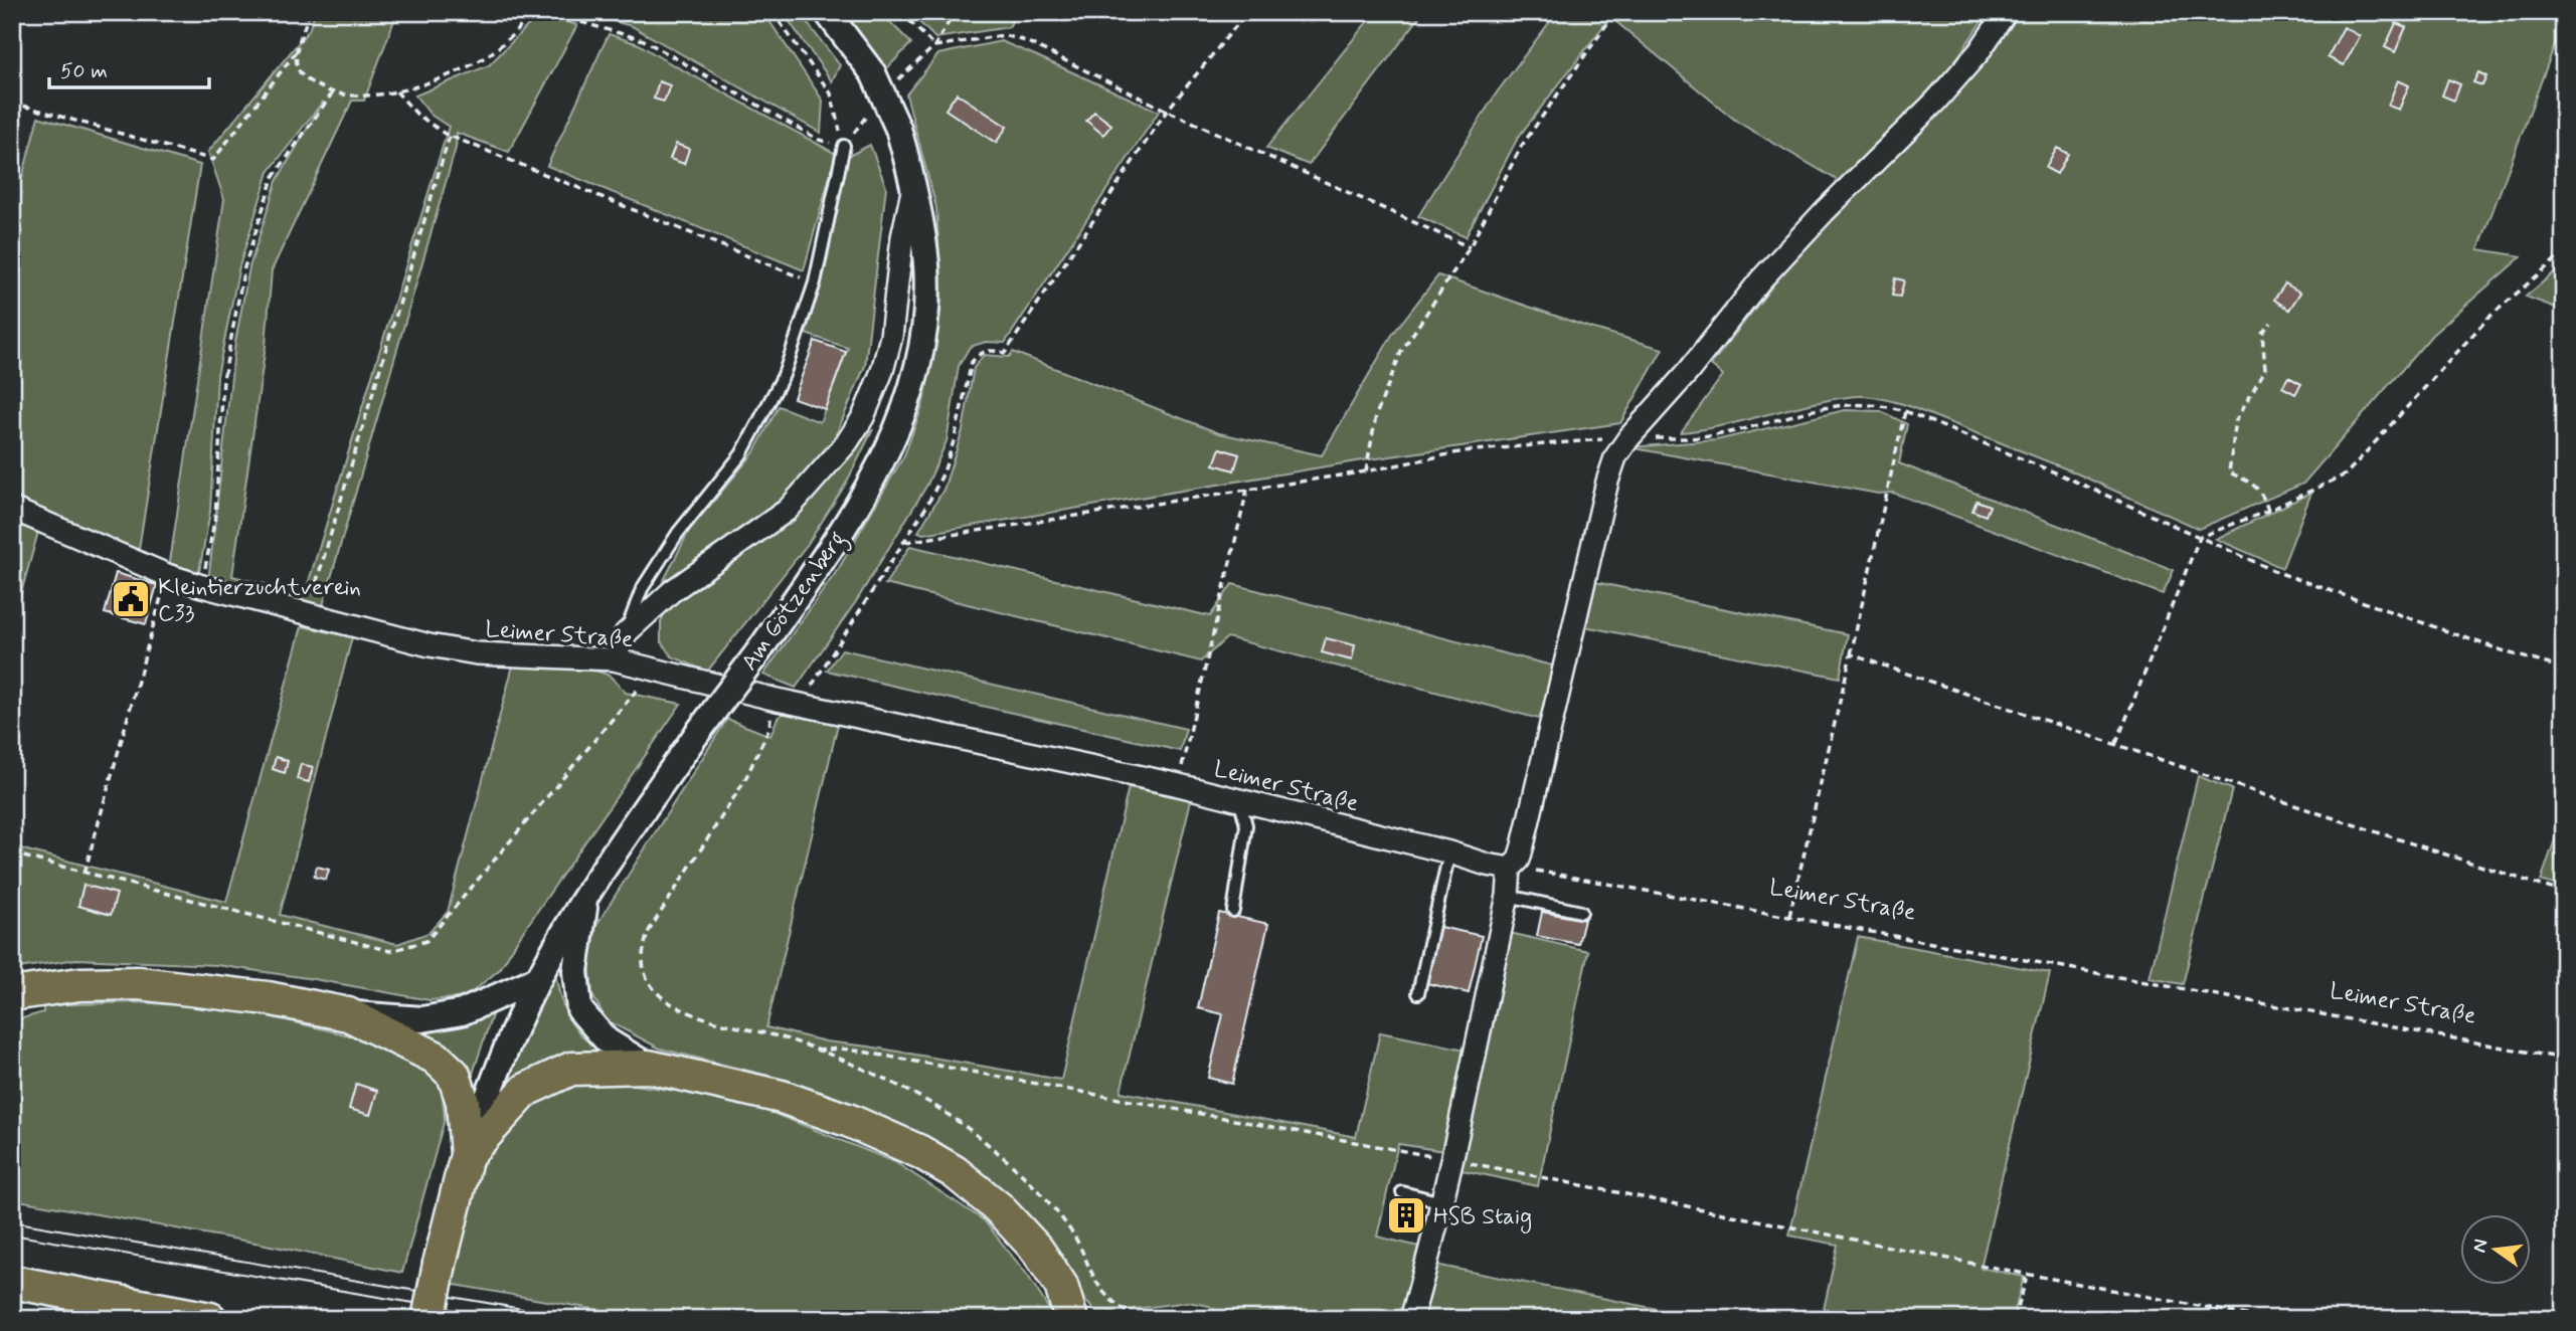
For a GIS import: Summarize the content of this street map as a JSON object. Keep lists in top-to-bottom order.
{
  "streets": {
    "street": ["Am Götzenberg", "Leimer Straße"]
  },
  "places": {
    "public building": ["Kleintierzuchtverein C33"],
    "building": ["HSB Staig"]
  },
  "scale_bar": "50 m",
  "north": "left"
}
